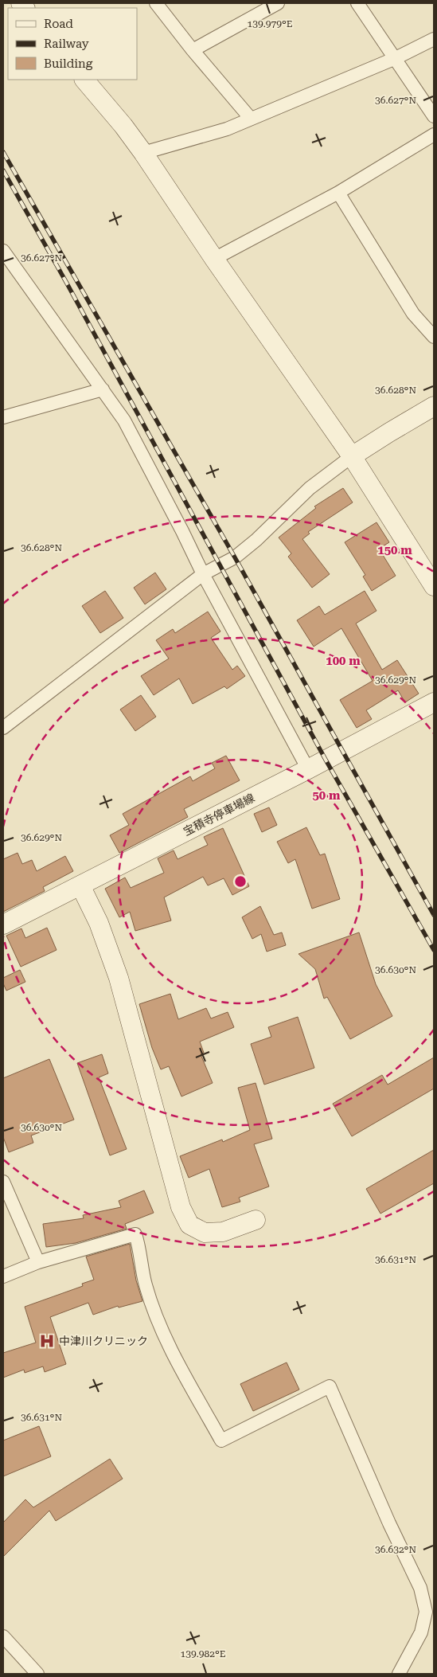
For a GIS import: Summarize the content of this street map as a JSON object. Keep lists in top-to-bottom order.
{
  "streets": {
    "street": ["宝積寺停車場線"]
  },
  "places": {
    "hospital": ["中津川クリニック"]
  },
  "legend": ["Road", "Railway", "Building"],
  "coordinates": [
    "139.979°E",
    "36.627°N",
    "36.628°N",
    "36.629°N",
    "36.630°N",
    "36.631°N",
    "36.632°N",
    "139.982°E"
  ],
  "rings": ["150 m", "100 m", "50 m"]
}
